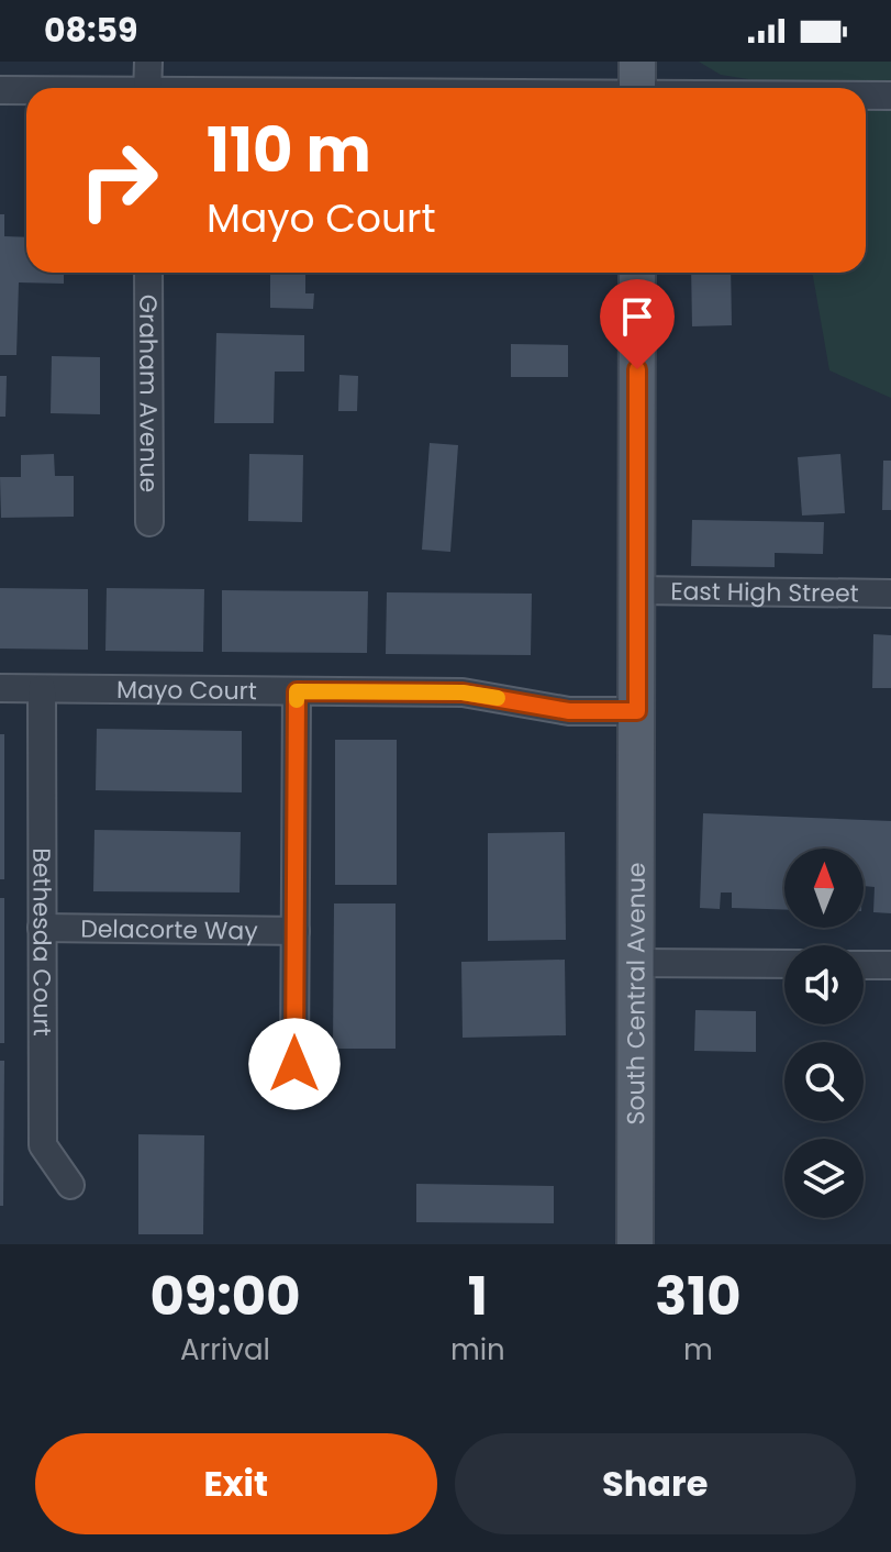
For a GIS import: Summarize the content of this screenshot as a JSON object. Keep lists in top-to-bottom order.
{
  "streets": {
    "main road": ["South Central Avenue"],
    "street": [
      "Graham Avenue",
      "East High Street",
      "Mayo Court",
      "Delacorte Way",
      "Bethesda Court"
    ]
  },
  "crossings": [
    ["East High Street", "South Central Avenue"],
    ["Mayo Court", "Bethesda Court"],
    ["Mayo Court", "South Central Avenue"],
    ["Delacorte Way", "Bethesda Court"]
  ],
  "north": "top",
  "page": {
    "status": "08:59",
    "turn": ["110 m", "Mayo Court"],
    "eta": [
      "09:00",
      "Arrival",
      "1",
      "min",
      "310",
      "m"
    ],
    "buttons": ["Exit", "Share"]
  }
}
